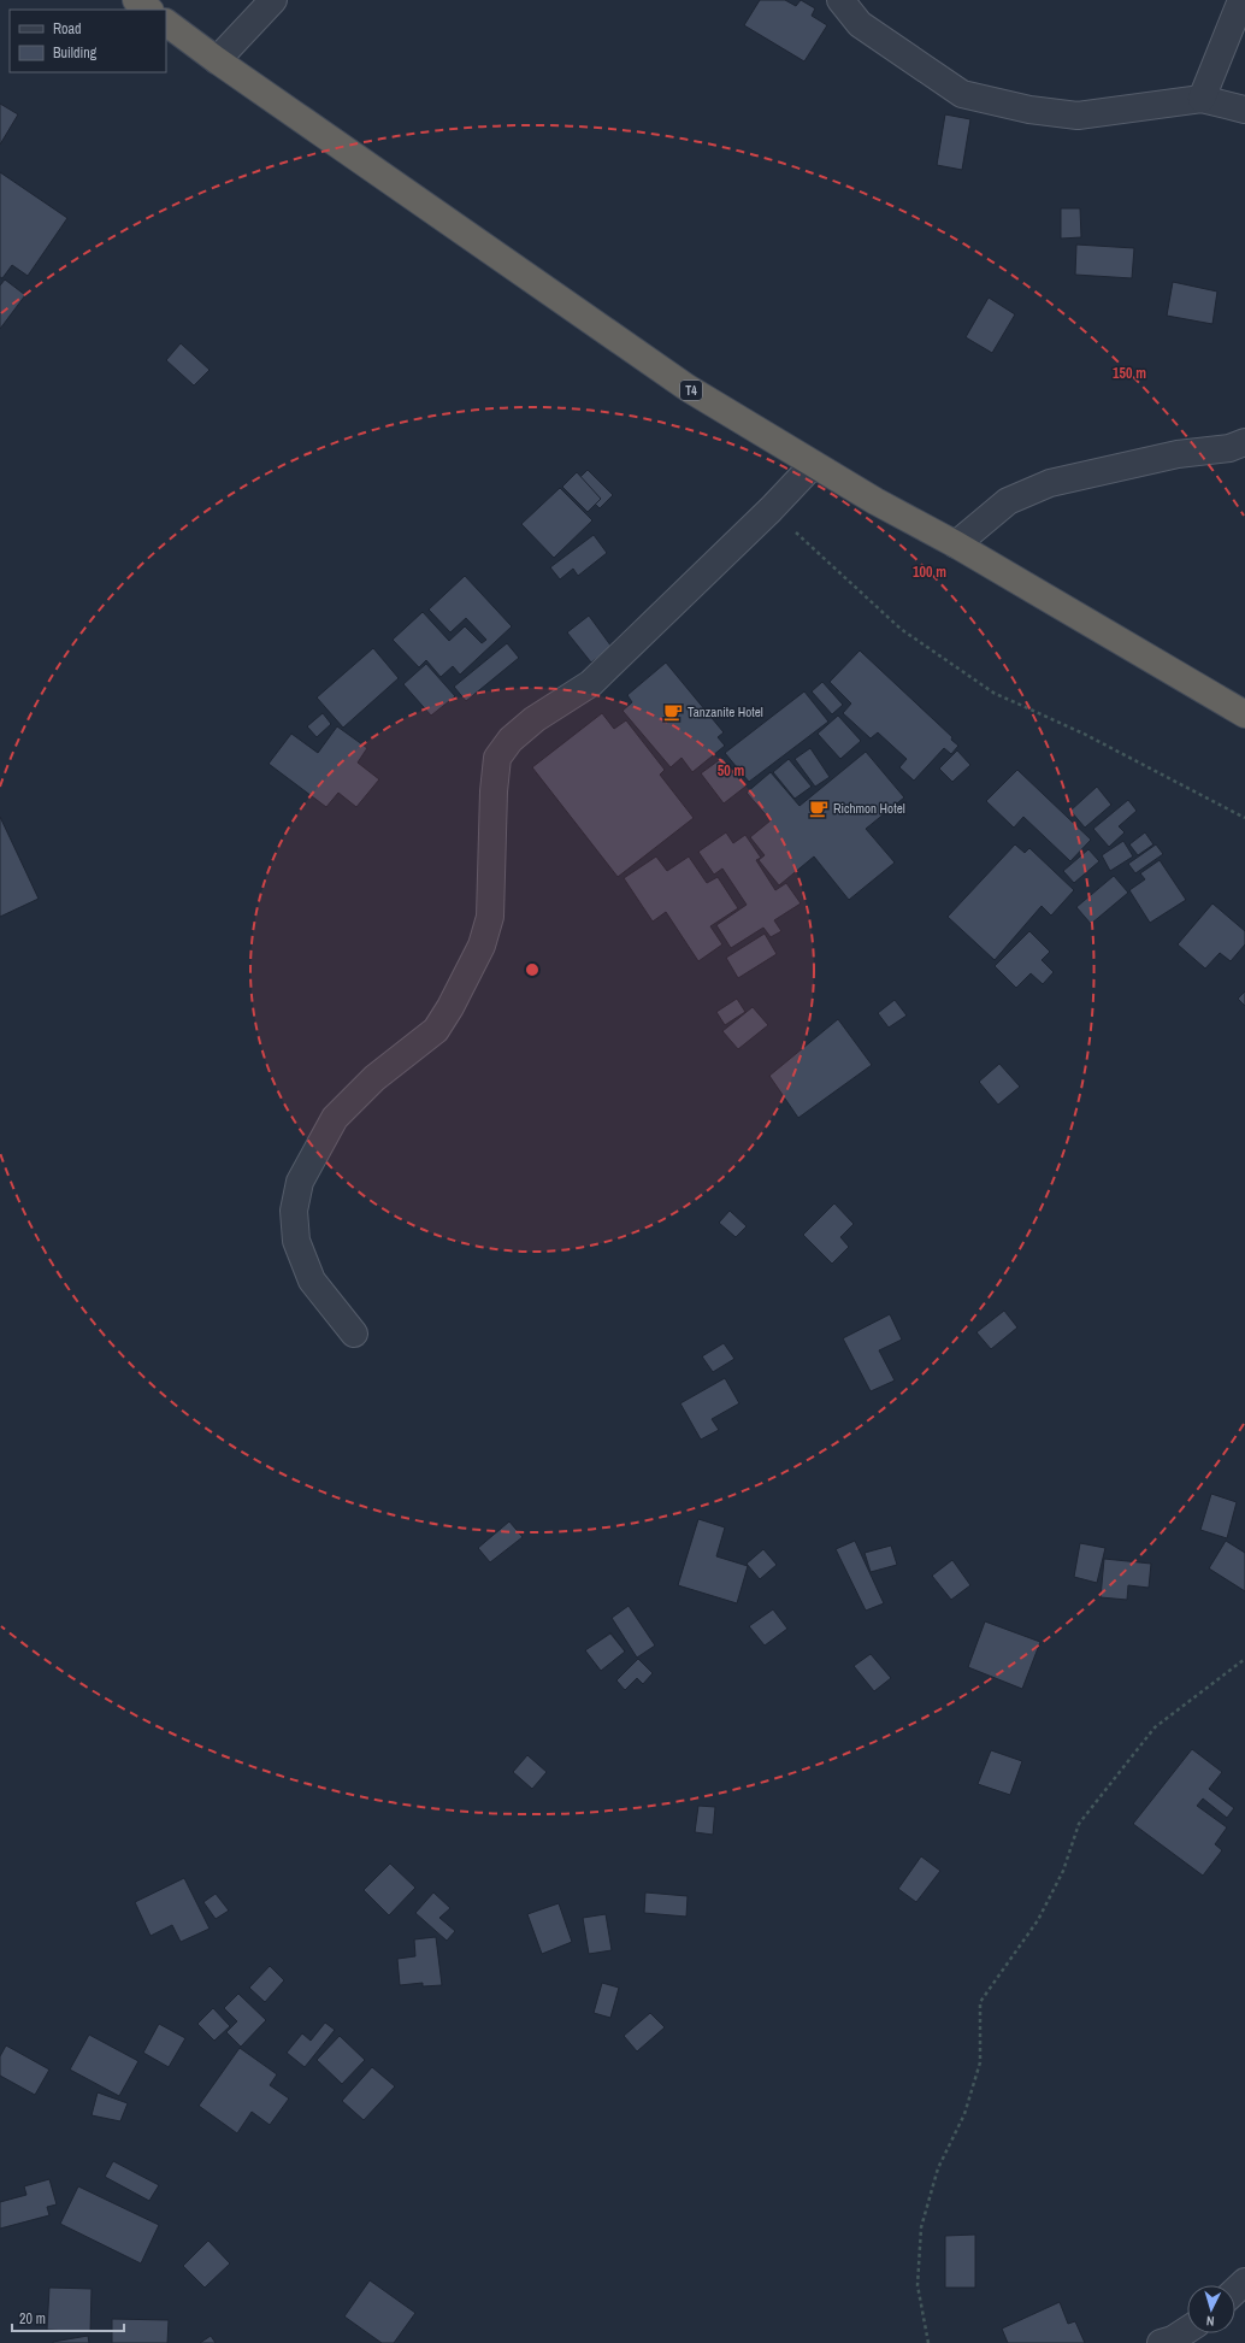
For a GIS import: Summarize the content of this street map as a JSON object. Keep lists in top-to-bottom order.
{
  "streets": {
    "highway": ["T4"]
  },
  "places": {
    "cafe": ["Tanzanite Hotel", "Richmon Hotel"]
  },
  "legend": ["Road", "Building"],
  "scale_bar": "20 m",
  "north": "bottom",
  "rings": ["150 m", "100 m", "50 m"]
}
